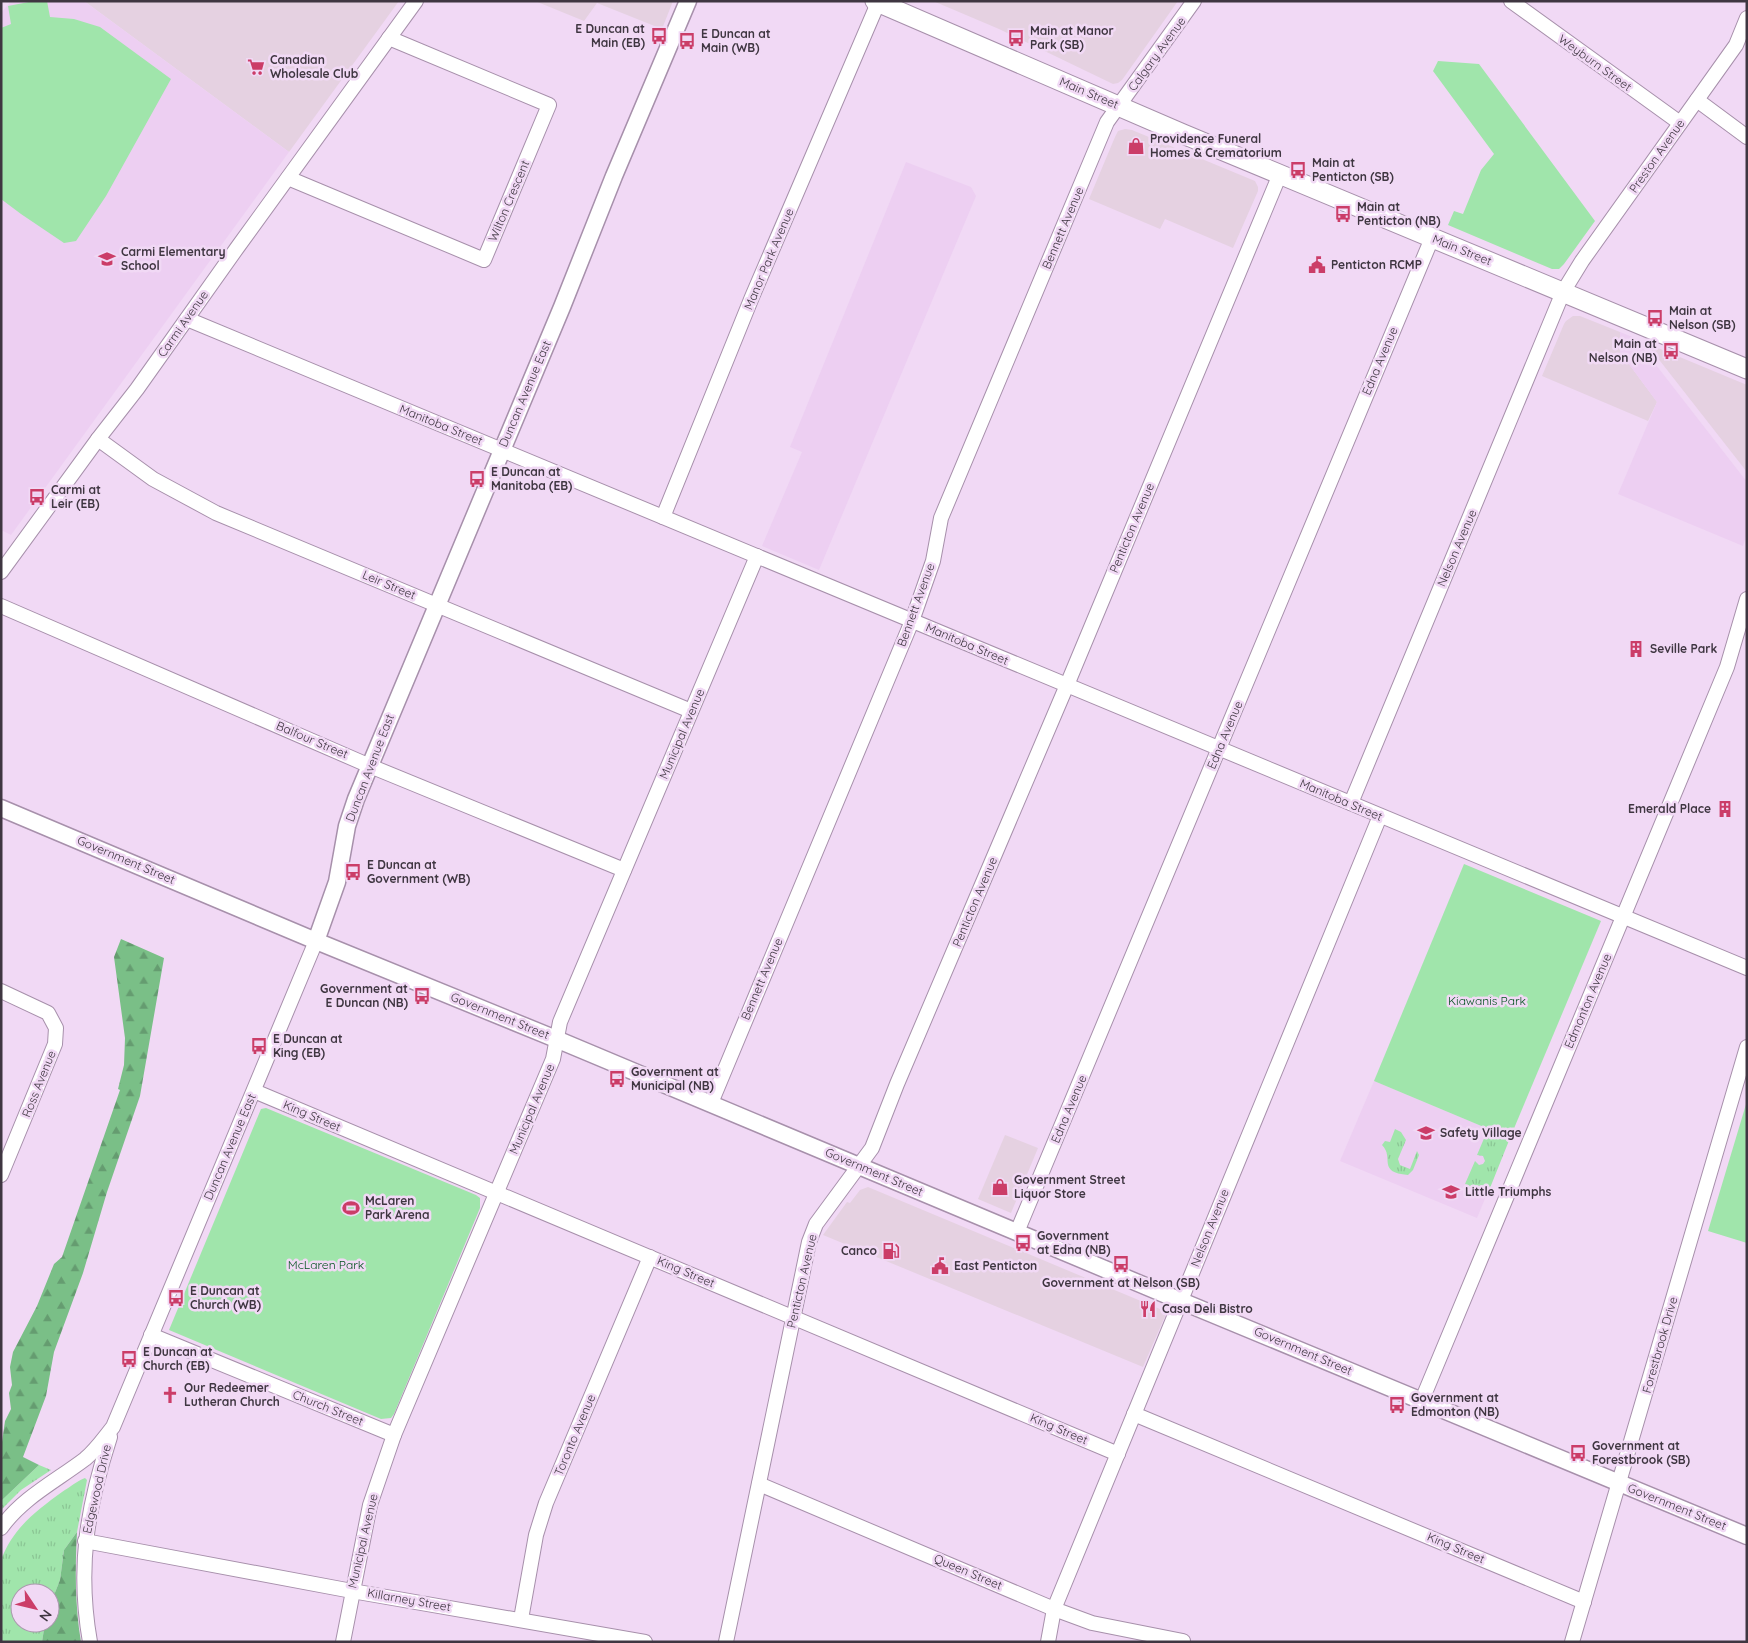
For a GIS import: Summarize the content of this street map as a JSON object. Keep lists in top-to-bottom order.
{
  "streets": {
    "main road": ["Main Street"],
    "street": [
      "Calgary Avenue",
      "Weyburn Street",
      "Preston Avenue",
      "Wilton Crescent",
      "Bennett Avenue",
      "Manor Park Avenue",
      "Carmi Avenue",
      "Edna Avenue",
      "Duncan Avenue East",
      "Manitoba Street",
      "Penticton Avenue",
      "Nelson Avenue",
      "Leir Street",
      "Municipal Avenue",
      "Balfour Street",
      "Government Street",
      "Edmonton Avenue",
      "Ross Avenue",
      "King Street",
      "Forestbrook Drive",
      "Church Street",
      "Toronto Avenue",
      "Edgewood Drive",
      "Queen Street",
      "Killarney Street"
    ]
  },
  "crossings": [
    ["Calgary Avenue", "Main Street"],
    ["Calgary Avenue", "Bennett Avenue"],
    ["Weyburn Street", "Preston Avenue"],
    ["Main Street", "Preston Avenue"],
    ["Main Street", "Bennett Avenue"],
    ["Main Street", "Manor Park Avenue"],
    ["Main Street", "Edna Avenue"],
    ["Main Street", "Penticton Avenue"],
    ["Main Street", "Nelson Avenue"],
    ["Preston Avenue", "Nelson Avenue"],
    ["Wilton Crescent", "Carmi Avenue"],
    ["Bennett Avenue", "Manitoba Street"],
    ["Bennett Avenue", "Government Street"],
    ["Manor Park Avenue", "Manitoba Street"],
    ["Carmi Avenue", "Manitoba Street"],
    ["Carmi Avenue", "Leir Street"],
    ["Edna Avenue", "Manitoba Street"],
    ["Edna Avenue", "Government Street"],
    ["Duncan Avenue East", "Manitoba Street"],
    ["Duncan Avenue East", "Leir Street"],
    ["Duncan Avenue East", "Balfour Street"],
    ["Duncan Avenue East", "Government Street"],
    ["Duncan Avenue East", "King Street"],
    ["Duncan Avenue East", "Church Street"],
    ["Duncan Avenue East", "Edgewood Drive"],
    ["Manitoba Street", "Penticton Avenue"],
    ["Manitoba Street", "Nelson Avenue"],
    ["Manitoba Street", "Municipal Avenue"],
    ["Manitoba Street", "Edmonton Avenue"],
    ["Penticton Avenue", "Government Street"],
    ["Penticton Avenue", "King Street"],
    ["Penticton Avenue", "Queen Street"],
    ["Nelson Avenue", "Government Street"],
    ["Nelson Avenue", "King Street"],
    ["Nelson Avenue", "Queen Street"],
    ["Leir Street", "Municipal Avenue"],
    ["Municipal Avenue", "Balfour Street"],
    ["Municipal Avenue", "Government Street"],
    ["Municipal Avenue", "King Street"],
    ["Municipal Avenue", "Church Street"],
    ["Municipal Avenue", "Killarney Street"],
    ["Government Street", "Edmonton Avenue"],
    ["Government Street", "Forestbrook Drive"],
    ["King Street", "Forestbrook Drive"],
    ["King Street", "Toronto Avenue"],
    ["Toronto Avenue", "Killarney Street"],
    ["Edgewood Drive", "Killarney Street"]
  ],
  "parks": ["Kiawanis Park", "McLaren Park"],
  "places": {
    "bus stop": [
      "E Duncan at Main (EB)",
      "Main at Manor Park (SB)",
      "E Duncan at Main (WB)",
      "Main at Penticton (SB)",
      "Main at Penticton (NB)",
      "Main at Nelson (SB)",
      "Main at Nelson (NB)",
      "E Duncan at Manitoba (EB)",
      "Carmi at Leir (EB)",
      "E Duncan at Government (WB)",
      "Government at E Duncan (NB)",
      "E Duncan at King (EB)",
      "Government at Municipal (NB)",
      "Government at Edna (NB)",
      "Government at Nelson (SB)",
      "E Duncan at Church (WB)",
      "E Duncan at Church (EB)",
      "Government at Edmonton (NB)",
      "Government at Forestbrook (SB)"
    ],
    "supermarket": ["Canadian Wholesale Club"],
    "shop": ["Providence Funeral Homes & Crematorium", "Government Street Liquor Store"],
    "school or university": ["Carmi Elementary School", "Safety Village", "Little Triumphs"],
    "public building": ["Penticton RCMP", "East Penticton"],
    "building": ["Seville Park", "Emerald Place"],
    "sports": ["McLaren Park Arena"],
    "fuel station": ["Canco"],
    "restaurant": ["Casa Deli Bistro"],
    "church": ["Our Redeemer Lutheran Church"]
  },
  "north": "bottom right"
}
